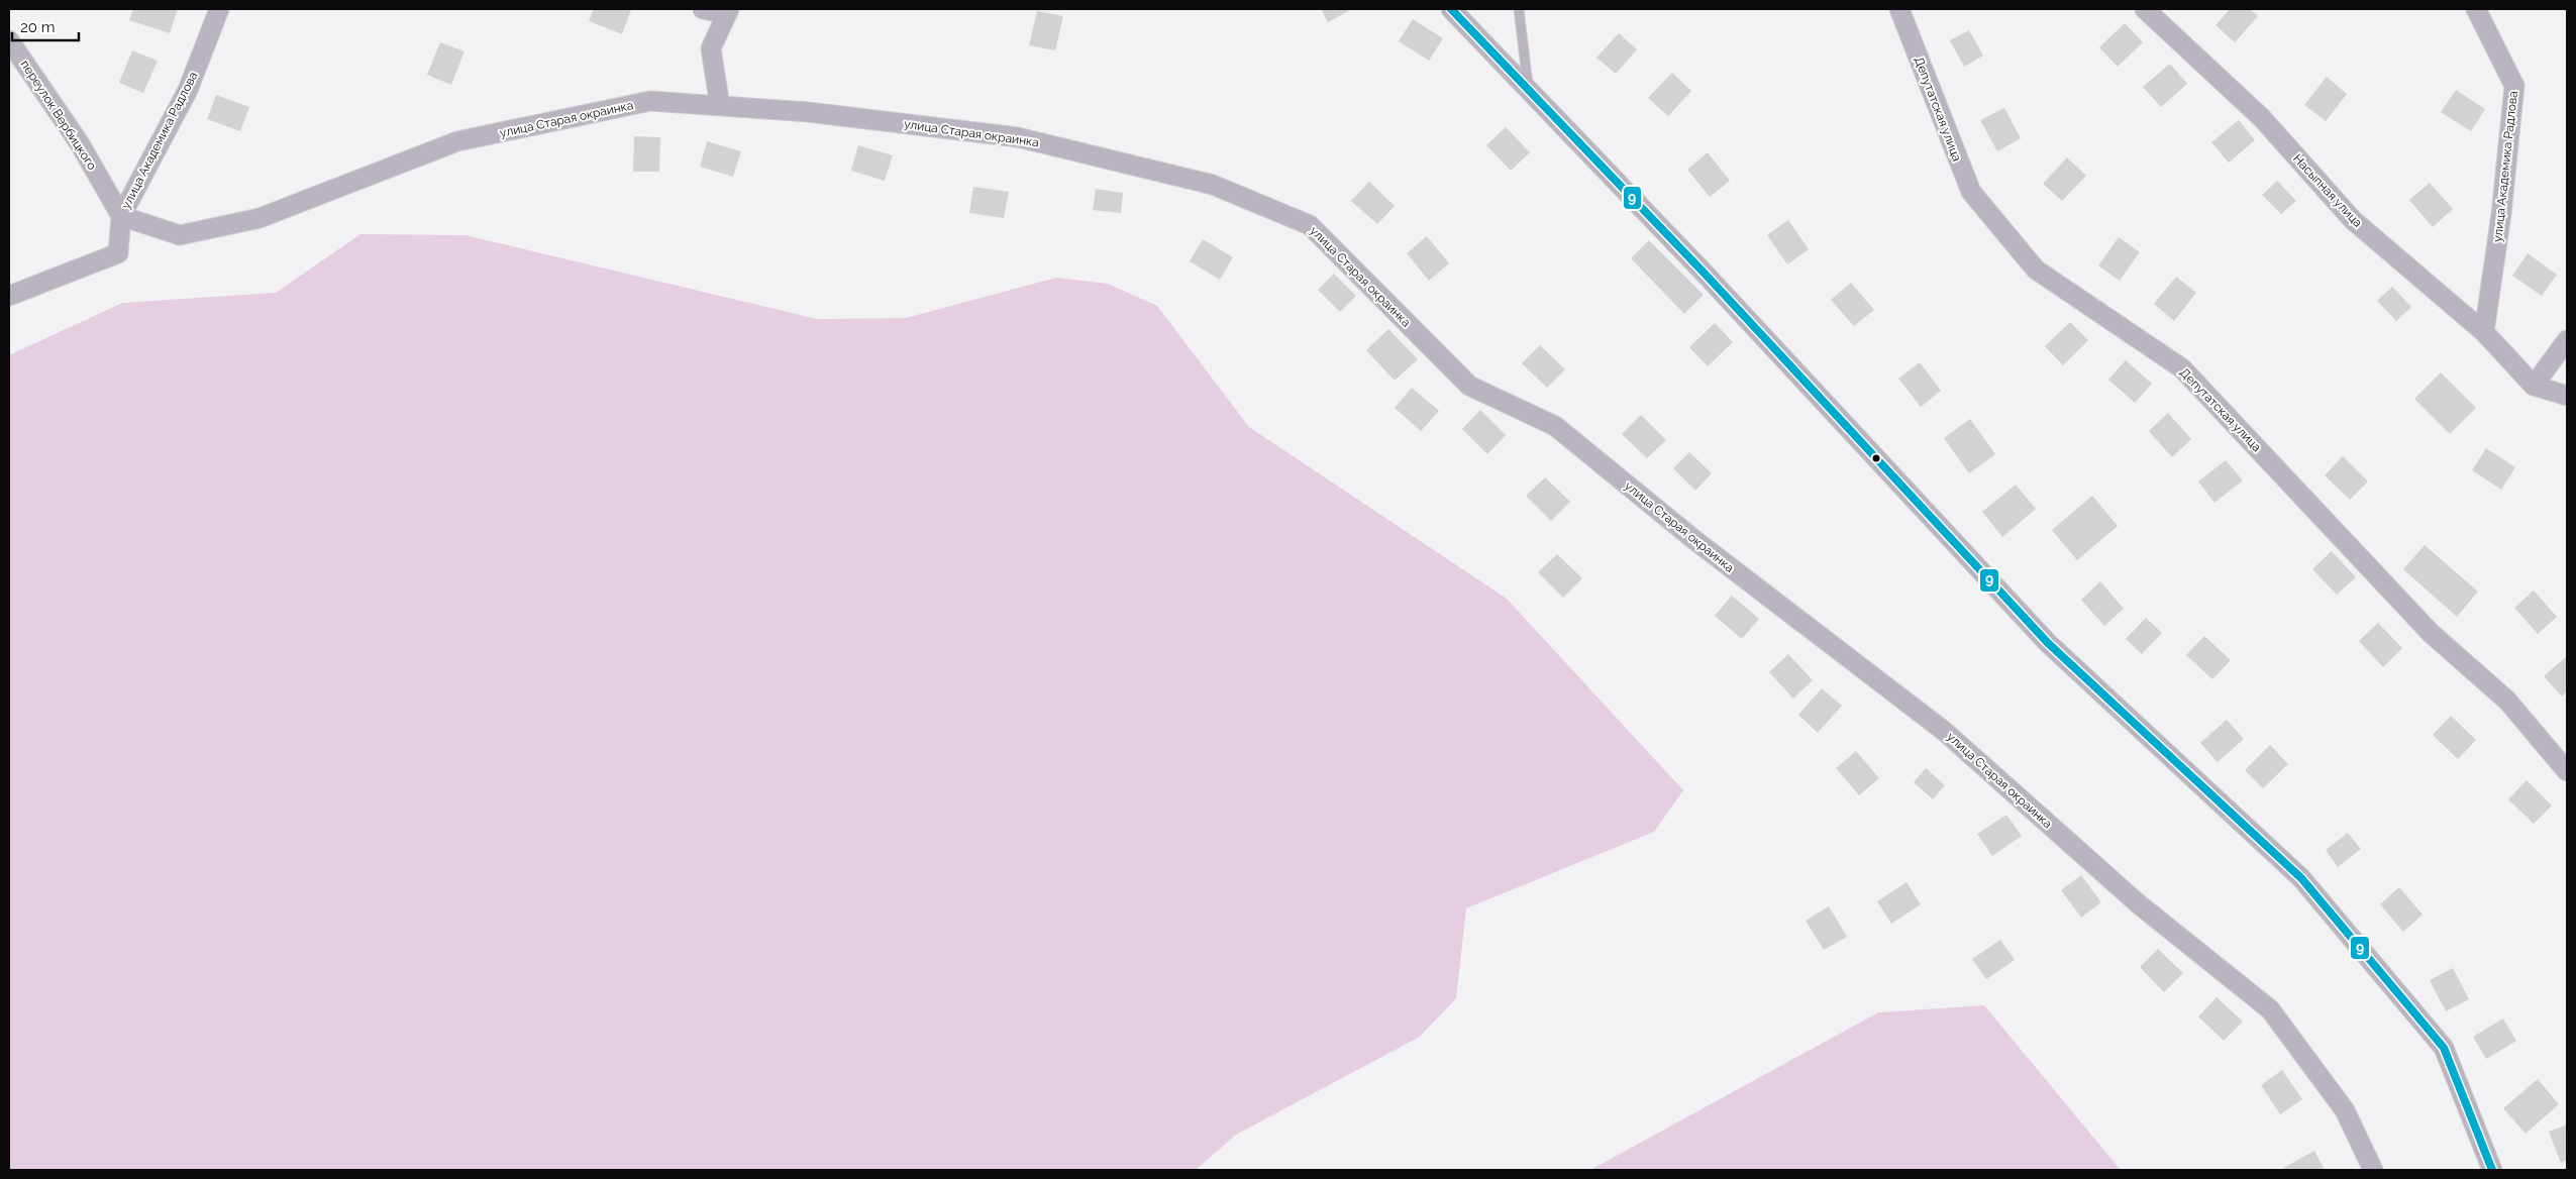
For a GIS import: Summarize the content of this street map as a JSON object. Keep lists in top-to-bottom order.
{
  "streets": {
    "street": [
      "Депутатская улица",
      "переулок Вербицкого",
      "улица Старая окраинка",
      "улица Академика Радлова",
      "Насыпная улица"
    ]
  },
  "crossings": [
    ["переулок Вербицкого", "улица Старая окраинка"],
    ["переулок Вербицкого", "улица Академика Радлова"],
    ["улица Старая окраинка", "улица Академика Радлова"],
    ["улица Академика Радлова", "Насыпная улица"]
  ],
  "lines": ["transit line 9"],
  "scale_bar": "20 m"
}
